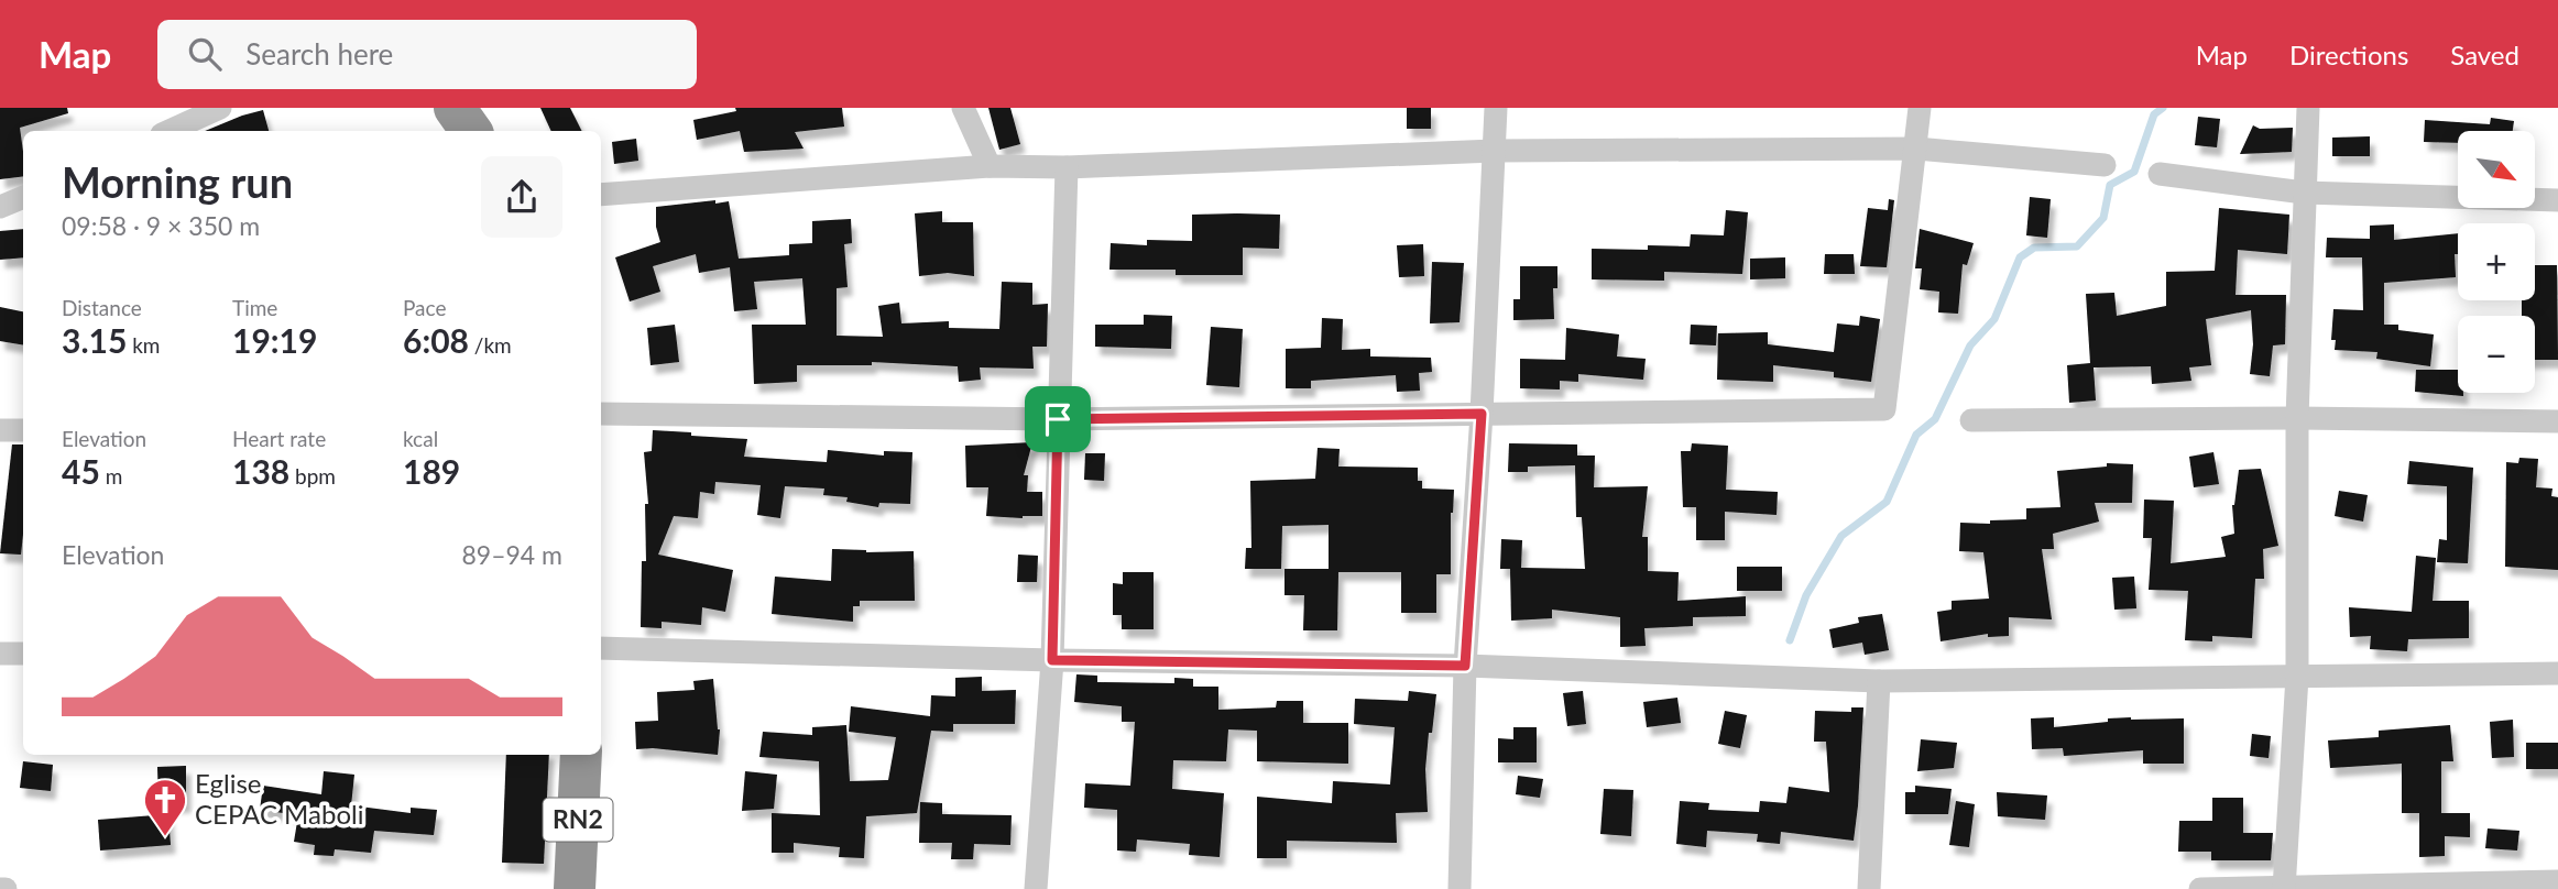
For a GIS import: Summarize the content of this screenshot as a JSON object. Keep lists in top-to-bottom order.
{
  "streets": {
    "highway": ["RN2"]
  },
  "places": {
    "church": ["Eglise CEPAC Maboli"]
  },
  "north": "bottom right",
  "page": {
    "header": "Map",
    "search": "Search here",
    "nav": ["Map", "Directions", "Saved"],
    "map_buttons": ["+", "−"],
    "heading": ["Morning run", "09:58 · 9 × 350 m"],
    "stats": [
      ["Distance", "3.15 km"],
      ["Time", "19:19"],
      ["Pace", "6:08 /km"],
      ["Elevation", "45 m"],
      ["Heart rate", "138 bpm"],
      ["kcal", "189"]
    ],
    "chart": ["Elevation", "89–94 m"]
  }
}
